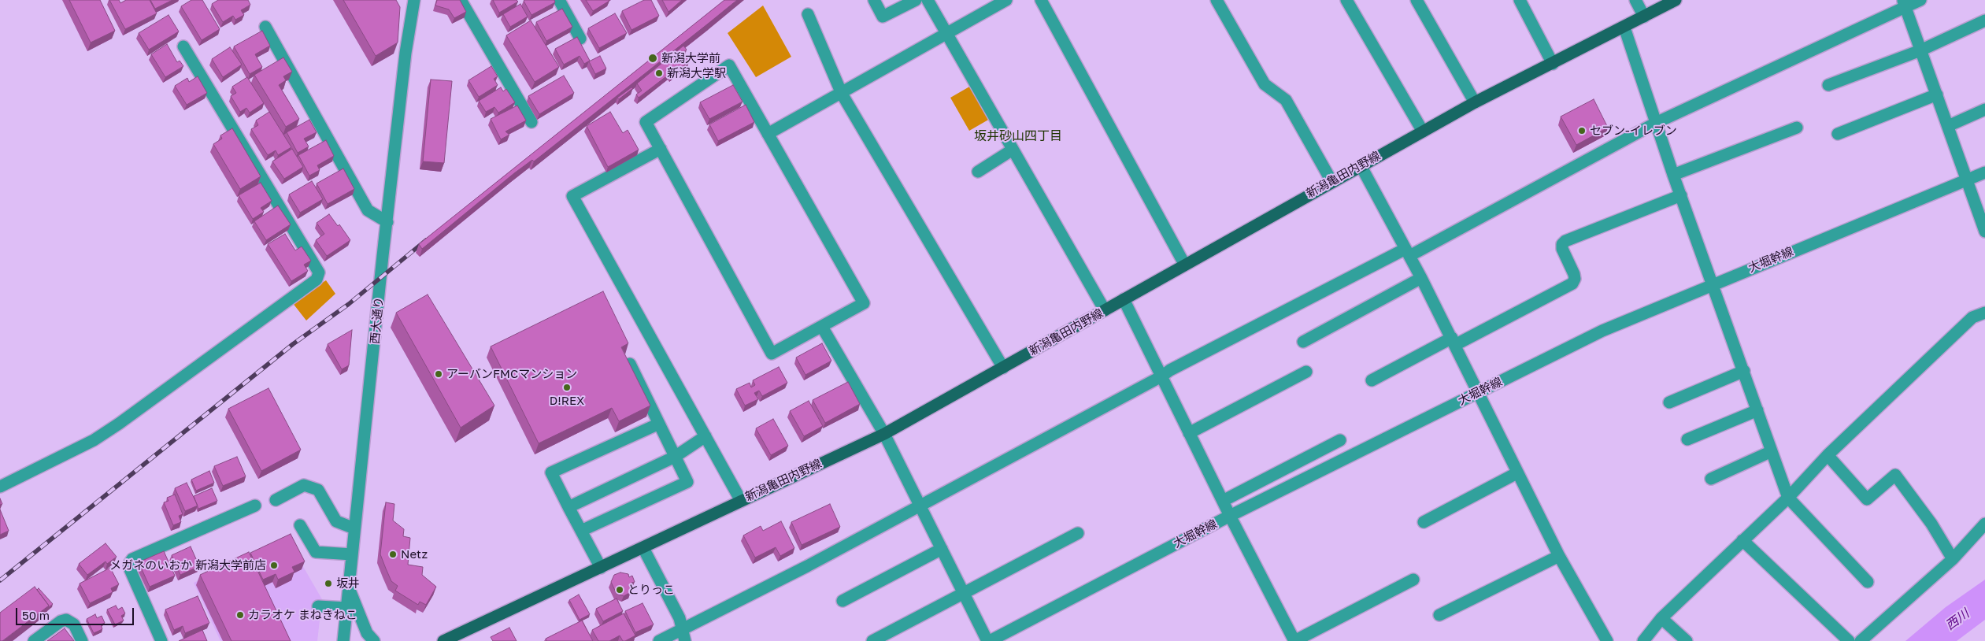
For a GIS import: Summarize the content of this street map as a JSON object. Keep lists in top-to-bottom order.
{
  "streets": {
    "main road": ["新潟亀田内野線"],
    "street": ["大堀幹線", "西大通り"]
  },
  "districts": ["坂井砂山四丁目"],
  "water": ["西川"],
  "places": [
    "新潟大学前",
    "新潟大学駅",
    "セブン-イレブン",
    "アーバンFMCマンション",
    "D!REX",
    "Netz",
    "メガネのいおか 新潟大学前店",
    "坂井",
    "とりっこ",
    "カラオケ まねきねこ"
  ],
  "scale_bar": "50 m"
}
